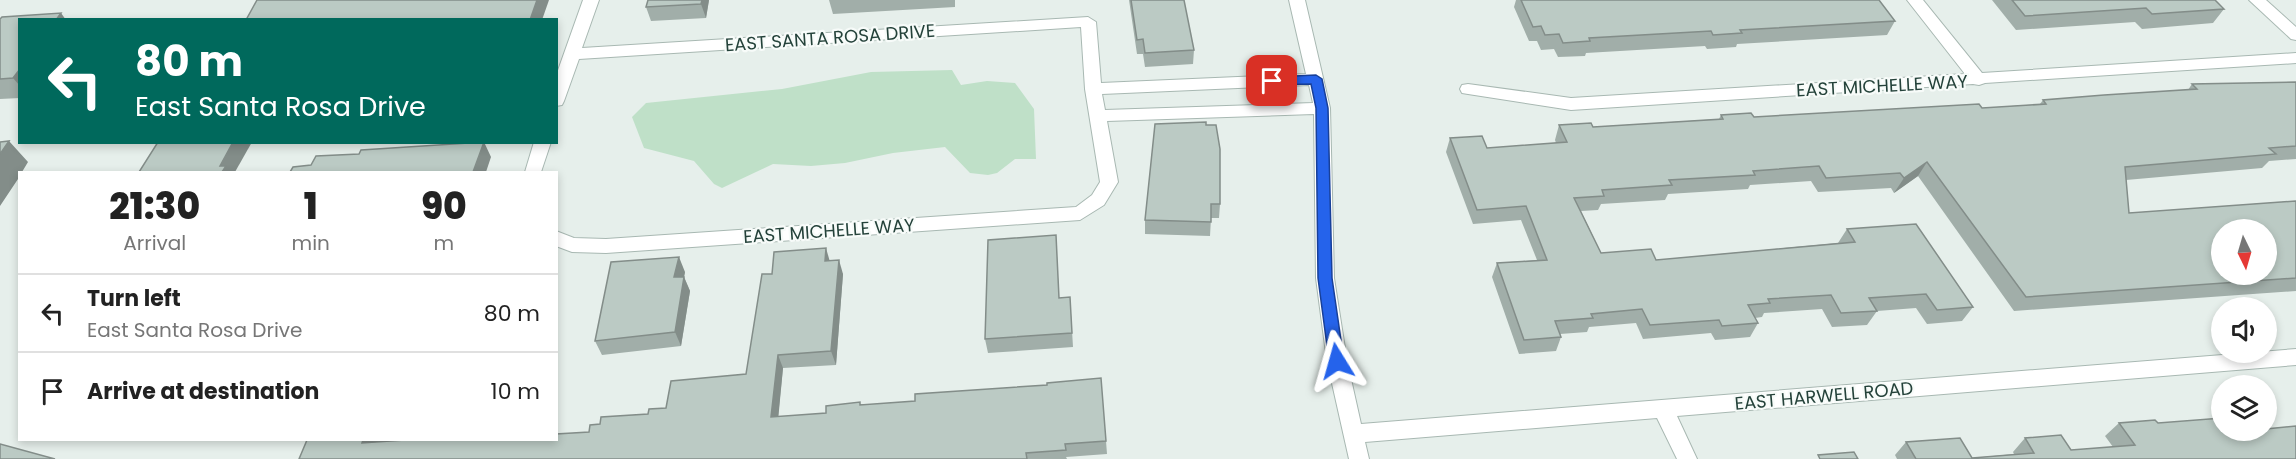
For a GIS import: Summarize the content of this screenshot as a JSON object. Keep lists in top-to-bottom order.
{
  "streets": {
    "street": ["EAST SANTA ROSA DRIVE", "EAST MICHELLE WAY", "EAST HARWELL ROAD"]
  },
  "north": "bottom",
  "page": {
    "turn": ["80 m", "East Santa Rosa Drive"],
    "eta": [
      "21:30",
      "Arrival",
      "1",
      "min",
      "90",
      "m"
    ],
    "list": [
      {
        "name": "Turn left",
        "note": "East Santa Rosa Drive",
        "value": "80 m"
      },
      {
        "name": "Arrive at destination",
        "value": "10 m"
      }
    ]
  }
}
